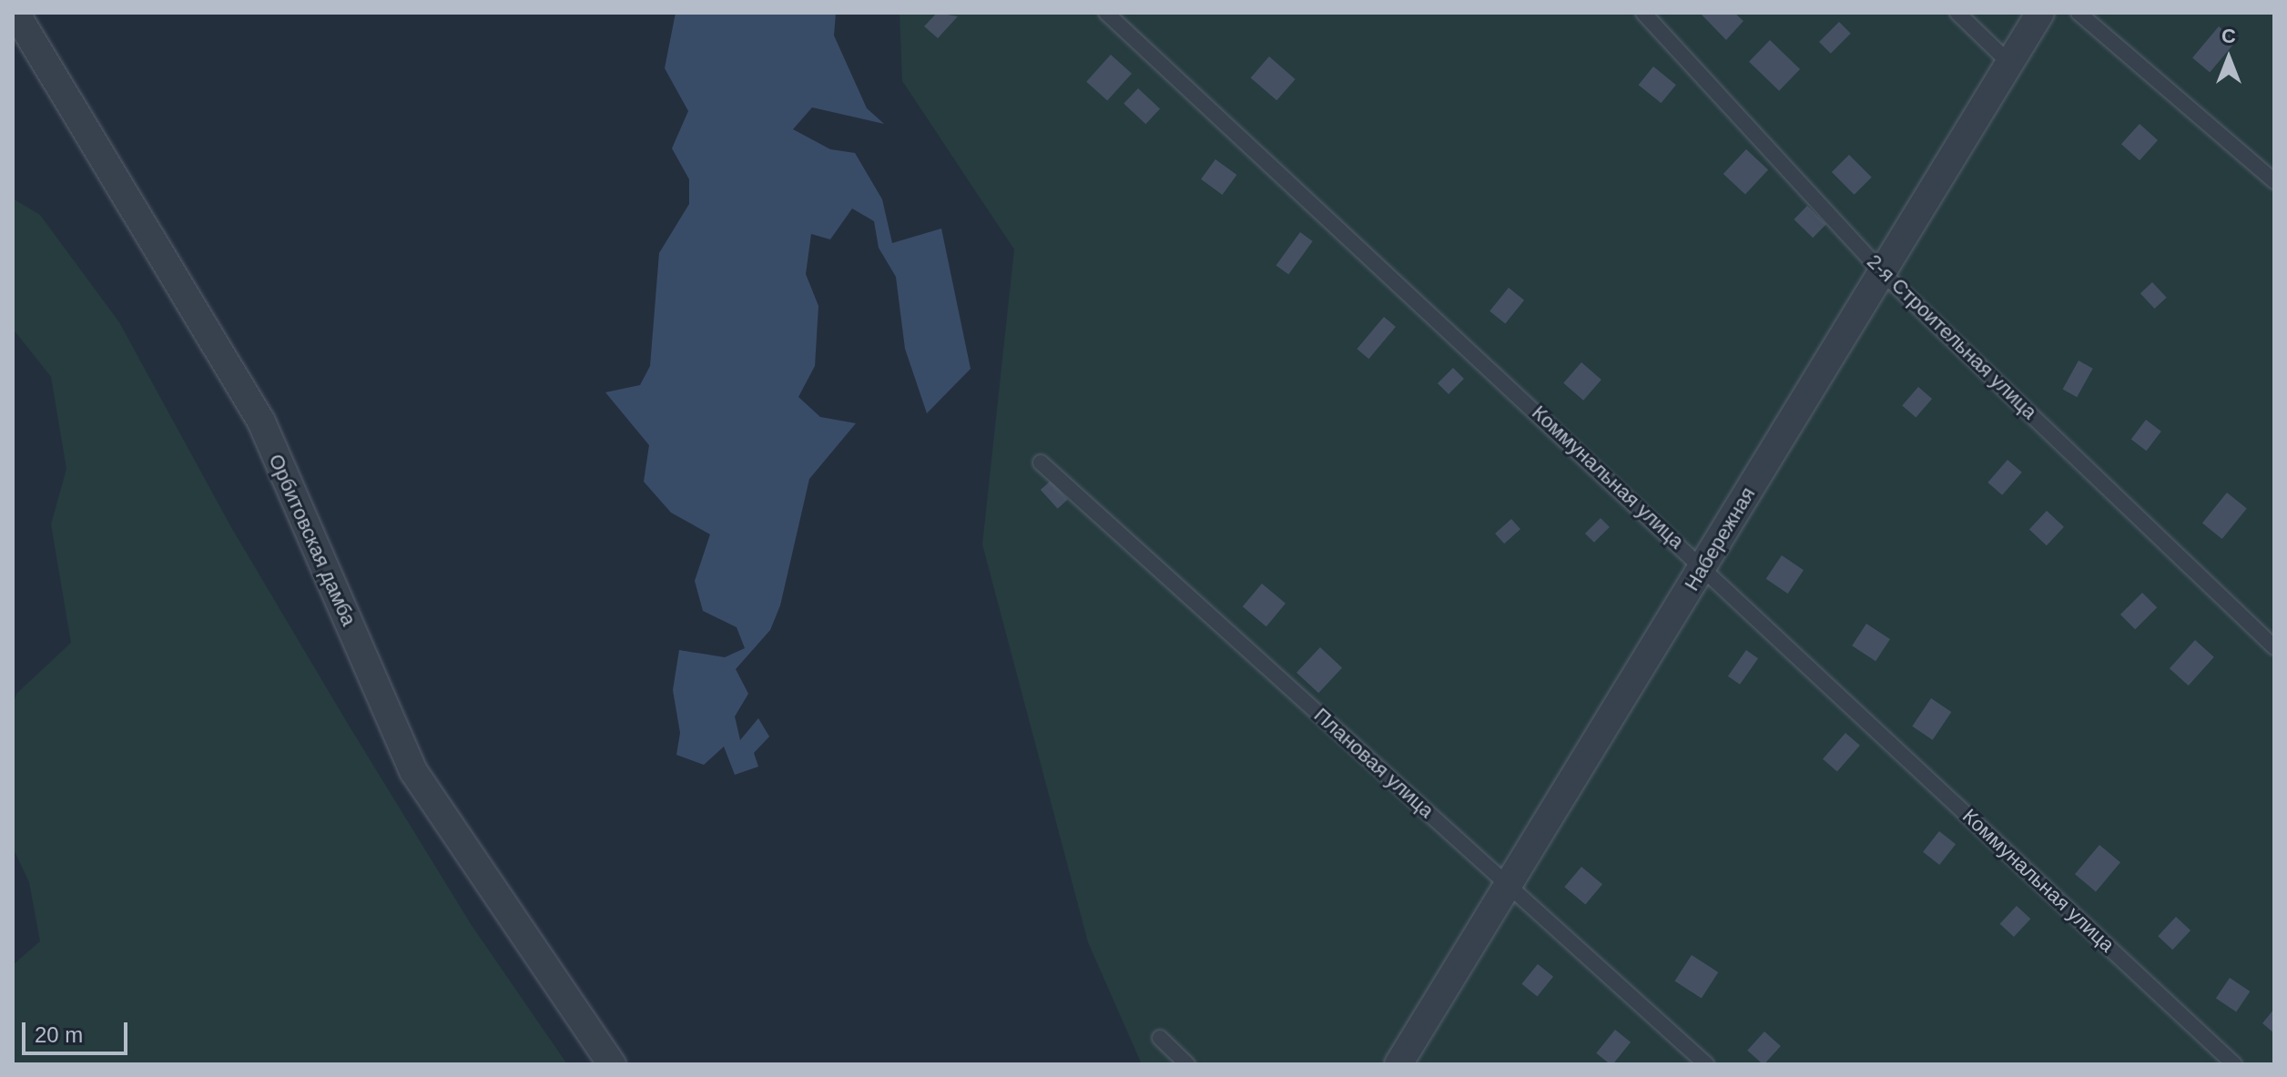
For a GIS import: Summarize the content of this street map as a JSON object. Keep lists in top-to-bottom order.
{
  "streets": {
    "street": ["Набережная", "Орбитовская дамба"],
    "lane": ["2-я Строительная улица", "Коммунальная улица", "Плановая улица"]
  },
  "crossings": [
    ["2-я Строительная улица", "Набережная"],
    ["Коммунальная улица", "Набережная"],
    ["Набережная", "Плановая улица"]
  ],
  "scale_bar": "20 m",
  "north": "top"
}
